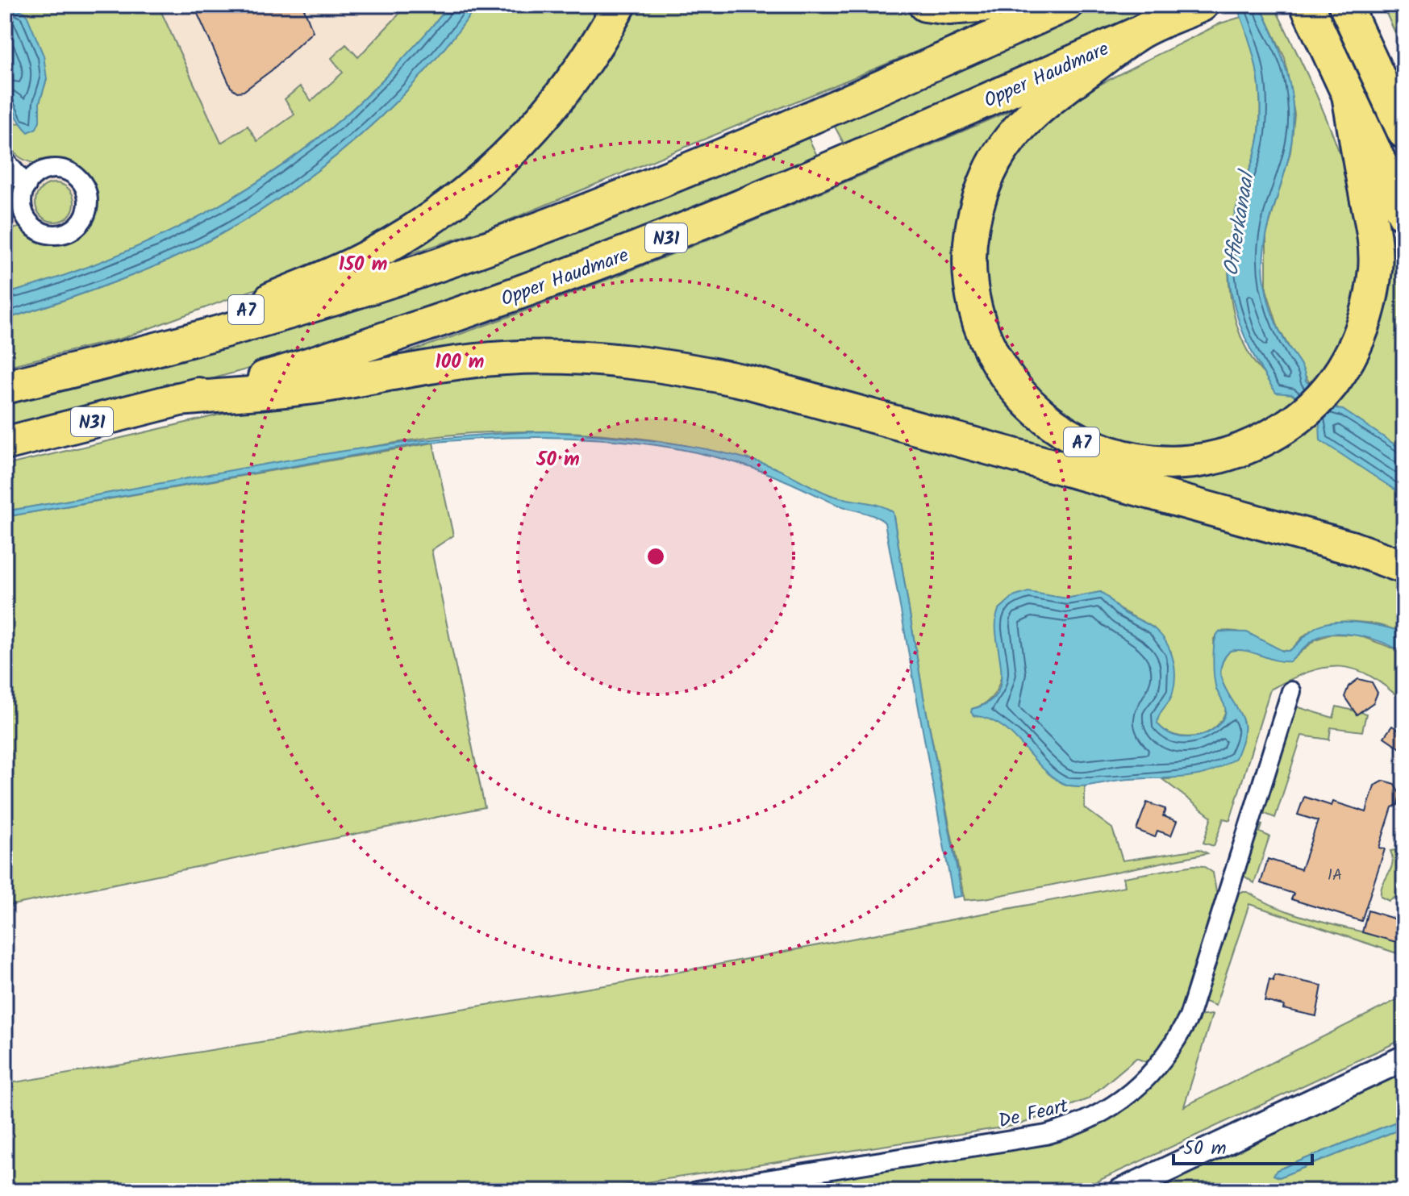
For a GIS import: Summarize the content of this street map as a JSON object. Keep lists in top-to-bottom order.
{
  "streets": {
    "highway": ["Opper Haudmare", "N31", "A7"],
    "street": ["De Feart"]
  },
  "crossings": [
    ["Opper Haudmare", "N31"],
    ["Opper Haudmare", "A7"],
    ["N31", "A7"]
  ],
  "water": ["Offierkanaal"],
  "house_numbers": ["1A"],
  "scale_bar": "50 m",
  "rings": ["150 m", "100 m", "50 m"]
}
